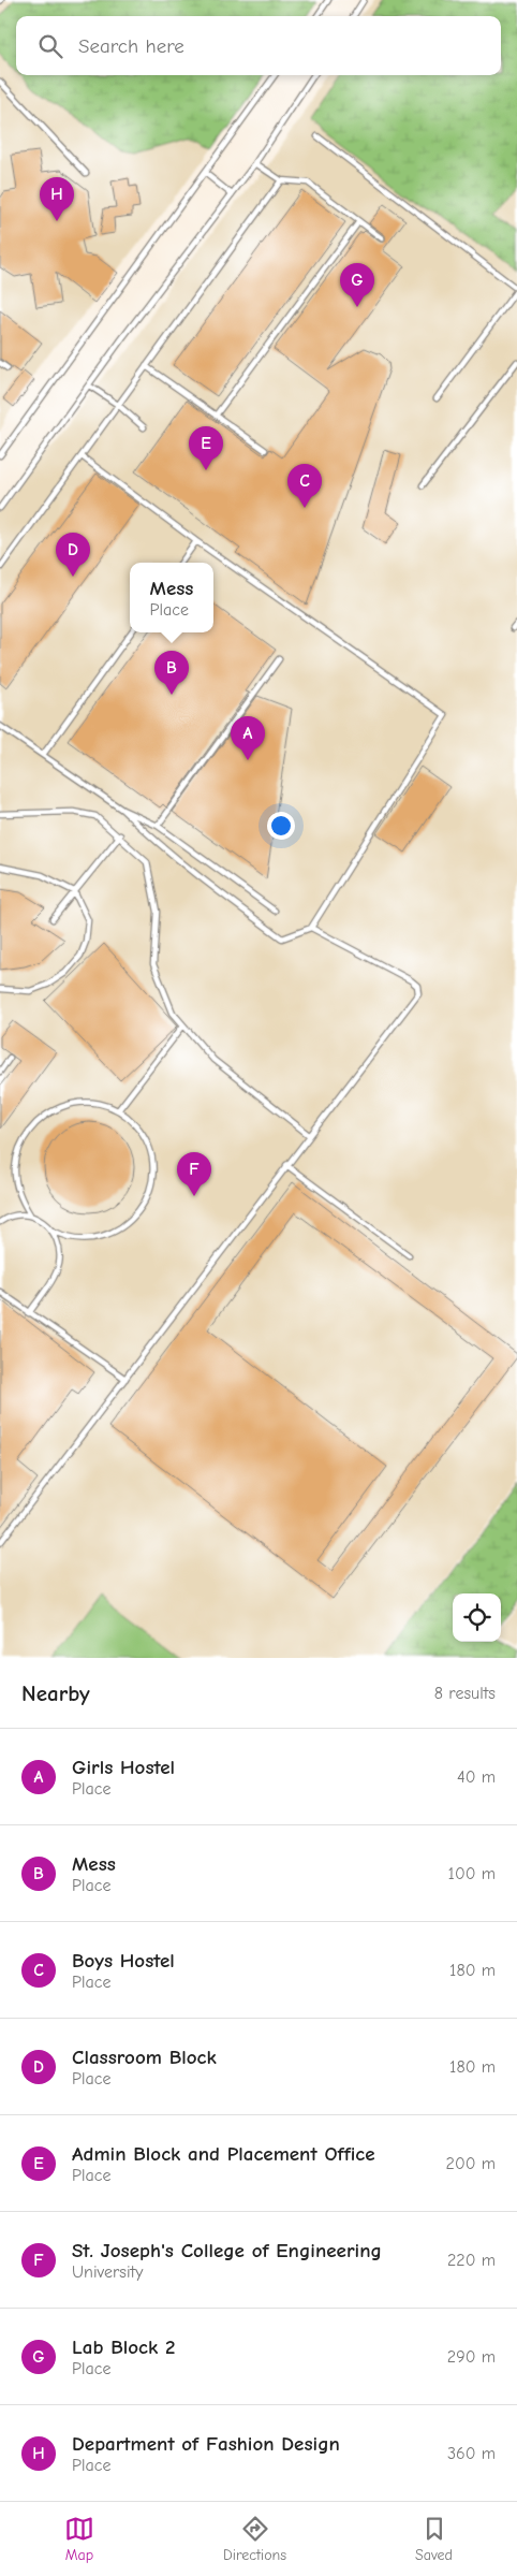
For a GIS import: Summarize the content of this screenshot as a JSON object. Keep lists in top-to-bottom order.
{
  "page": {
    "search": "Search here",
    "pins": [
      "H",
      "G",
      "E",
      "C",
      "D",
      "B",
      "A",
      "F"
    ],
    "popup": ["Mess", "Place"],
    "heading": ["Nearby", "8 results"],
    "list": [
      {
        "mark": "A",
        "name": "Girls Hostel",
        "note": "Place",
        "value": "40 m"
      },
      {
        "mark": "B",
        "name": "Mess",
        "note": "Place",
        "value": "100 m"
      },
      {
        "mark": "C",
        "name": "Boys Hostel",
        "note": "Place",
        "value": "180 m"
      },
      {
        "mark": "D",
        "name": "Classroom Block",
        "note": "Place",
        "value": "180 m"
      },
      {
        "mark": "E",
        "name": "Admin Block and Placement Office",
        "note": "Place",
        "value": "200 m"
      },
      {
        "mark": "F",
        "name": "St. Joseph's College of Engineering",
        "note": "University",
        "value": "220 m"
      },
      {
        "mark": "G",
        "name": "Lab Block 2",
        "note": "Place",
        "value": "290 m"
      },
      {
        "mark": "H",
        "name": "Department of Fashion Design",
        "note": "Place",
        "value": "360 m"
      }
    ],
    "nav": ["Map", "Directions", "Saved"]
  }
}
